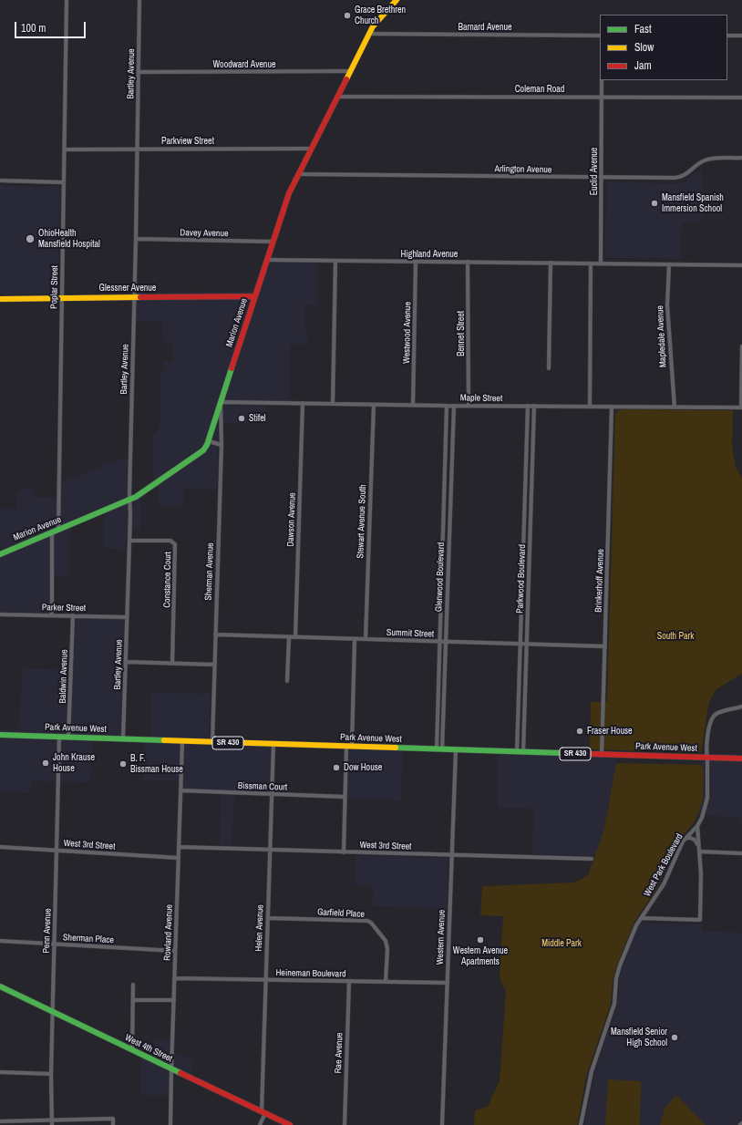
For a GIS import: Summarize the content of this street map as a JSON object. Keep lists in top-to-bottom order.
{
  "streets": {
    "main road": [
      "Glessner Avenue",
      "Marion Avenue",
      "Park Avenue West",
      "SR 430",
      "West 4th Street"
    ],
    "street": [
      "Barnard Avenue",
      "Woodward Avenue",
      "Bartley Avenue",
      "Coleman Road",
      "Parkview Street",
      "Arlington Avenue",
      "Euclid Avenue",
      "Davey Avenue",
      "Highland Avenue",
      "Poplar Street",
      "Westwood Avenue",
      "Bennet Street",
      "Mapledale Avenue",
      "Maple Street",
      "Dawson Avenue",
      "Stewart Avenue South",
      "Sherman Avenue",
      "Glenwood Boulevard",
      "Parkwood Boulevard",
      "Constance Court",
      "Brinkerhoff Avenue",
      "Parker Street",
      "Summit Street",
      "Baldwin Avenue",
      "Bissman Court",
      "West 3rd Street",
      "West Park Boulevard",
      "Garfield Place",
      "Helen Avenue",
      "Penn Avenue",
      "Rowland Avenue",
      "Western Avenue",
      "Sherman Place",
      "Heineman Boulevard",
      "Rae Avenue"
    ]
  },
  "crossings": [
    ["Barnard Avenue", "Marion Avenue"],
    ["Woodward Avenue", "Bartley Avenue"],
    ["Woodward Avenue", "Marion Avenue"],
    ["Bartley Avenue", "Parkview Street"],
    ["Bartley Avenue", "Davey Avenue"],
    ["Bartley Avenue", "Glessner Avenue"],
    ["Bartley Avenue", "Marion Avenue"],
    ["Bartley Avenue", "Constance Court"],
    ["Bartley Avenue", "Parker Street"],
    ["Bartley Avenue", "Park Avenue West"],
    ["Coleman Road", "Euclid Avenue"],
    ["Coleman Road", "Marion Avenue"],
    ["Parkview Street", "Poplar Street"],
    ["Parkview Street", "Marion Avenue"],
    ["Arlington Avenue", "Euclid Avenue"],
    ["Arlington Avenue", "Marion Avenue"],
    ["Euclid Avenue", "Highland Avenue"],
    ["Davey Avenue", "Marion Avenue"],
    ["Highland Avenue", "Marion Avenue"],
    ["Highland Avenue", "Westwood Avenue"],
    ["Highland Avenue", "Bennet Street"],
    ["Poplar Street", "Glessner Avenue"],
    ["Poplar Street", "Marion Avenue"],
    ["Poplar Street", "Parker Street"],
    ["Glessner Avenue", "Marion Avenue"],
    ["Marion Avenue", "Maple Street"],
    ["Marion Avenue", "Sherman Avenue"],
    ["Westwood Avenue", "Maple Street"],
    ["Bennet Street", "Maple Street"],
    ["Mapledale Avenue", "Maple Street"],
    ["Maple Street", "Dawson Avenue"],
    ["Maple Street", "Stewart Avenue South"],
    ["Maple Street", "Sherman Avenue"],
    ["Maple Street", "Glenwood Boulevard"],
    ["Maple Street", "Parkwood Boulevard"],
    ["Maple Street", "Brinkerhoff Avenue"],
    ["Dawson Avenue", "Summit Street"],
    ["Stewart Avenue South", "Summit Street"],
    ["Sherman Avenue", "Summit Street"],
    ["Sherman Avenue", "Park Avenue West"],
    ["Glenwood Boulevard", "Summit Street"],
    ["Glenwood Boulevard", "Park Avenue West"],
    ["Parkwood Boulevard", "Summit Street"],
    ["Parkwood Boulevard", "Park Avenue West"],
    ["Brinkerhoff Avenue", "Summit Street"],
    ["Brinkerhoff Avenue", "Park Avenue West"],
    ["Parker Street", "Baldwin Avenue"],
    ["Baldwin Avenue", "Park Avenue West"],
    ["Park Avenue West", "West Park Boulevard"],
    ["Park Avenue West", "Helen Avenue"],
    ["Park Avenue West", "Penn Avenue"],
    ["Park Avenue West", "Rowland Avenue"],
    ["Park Avenue West", "Western Avenue"],
    ["Bissman Court", "Helen Avenue"],
    ["Bissman Court", "Rowland Avenue"],
    ["West 3rd Street", "Helen Avenue"],
    ["West 3rd Street", "Penn Avenue"],
    ["West 3rd Street", "Rowland Avenue"],
    ["West 3rd Street", "Western Avenue"],
    ["Garfield Place", "Helen Avenue"],
    ["Garfield Place", "Heineman Boulevard"],
    ["Helen Avenue", "Heineman Boulevard"],
    ["Helen Avenue", "West 4th Street"],
    ["Penn Avenue", "Sherman Place"],
    ["Penn Avenue", "West 4th Street"],
    ["Rowland Avenue", "Sherman Place"],
    ["Rowland Avenue", "Heineman Boulevard"],
    ["Rowland Avenue", "West 4th Street"],
    ["Western Avenue", "Heineman Boulevard"],
    ["Heineman Boulevard", "Rae Avenue"]
  ],
  "parks": ["South Park", "Middle Park"],
  "places": [
    "Grace Brethren Church",
    "Mansfield Spanish Immersion School",
    "OhioHealth Mansfield Hospital",
    "Stifel",
    "Fraser House",
    "John Krause House",
    "B. F. Bissman House",
    "Dow House",
    "Western Avenue Apartments",
    "Mansfield Senior High School"
  ],
  "legend": ["Fast", "Slow", "Jam"],
  "scale_bar": "100 m"
}
